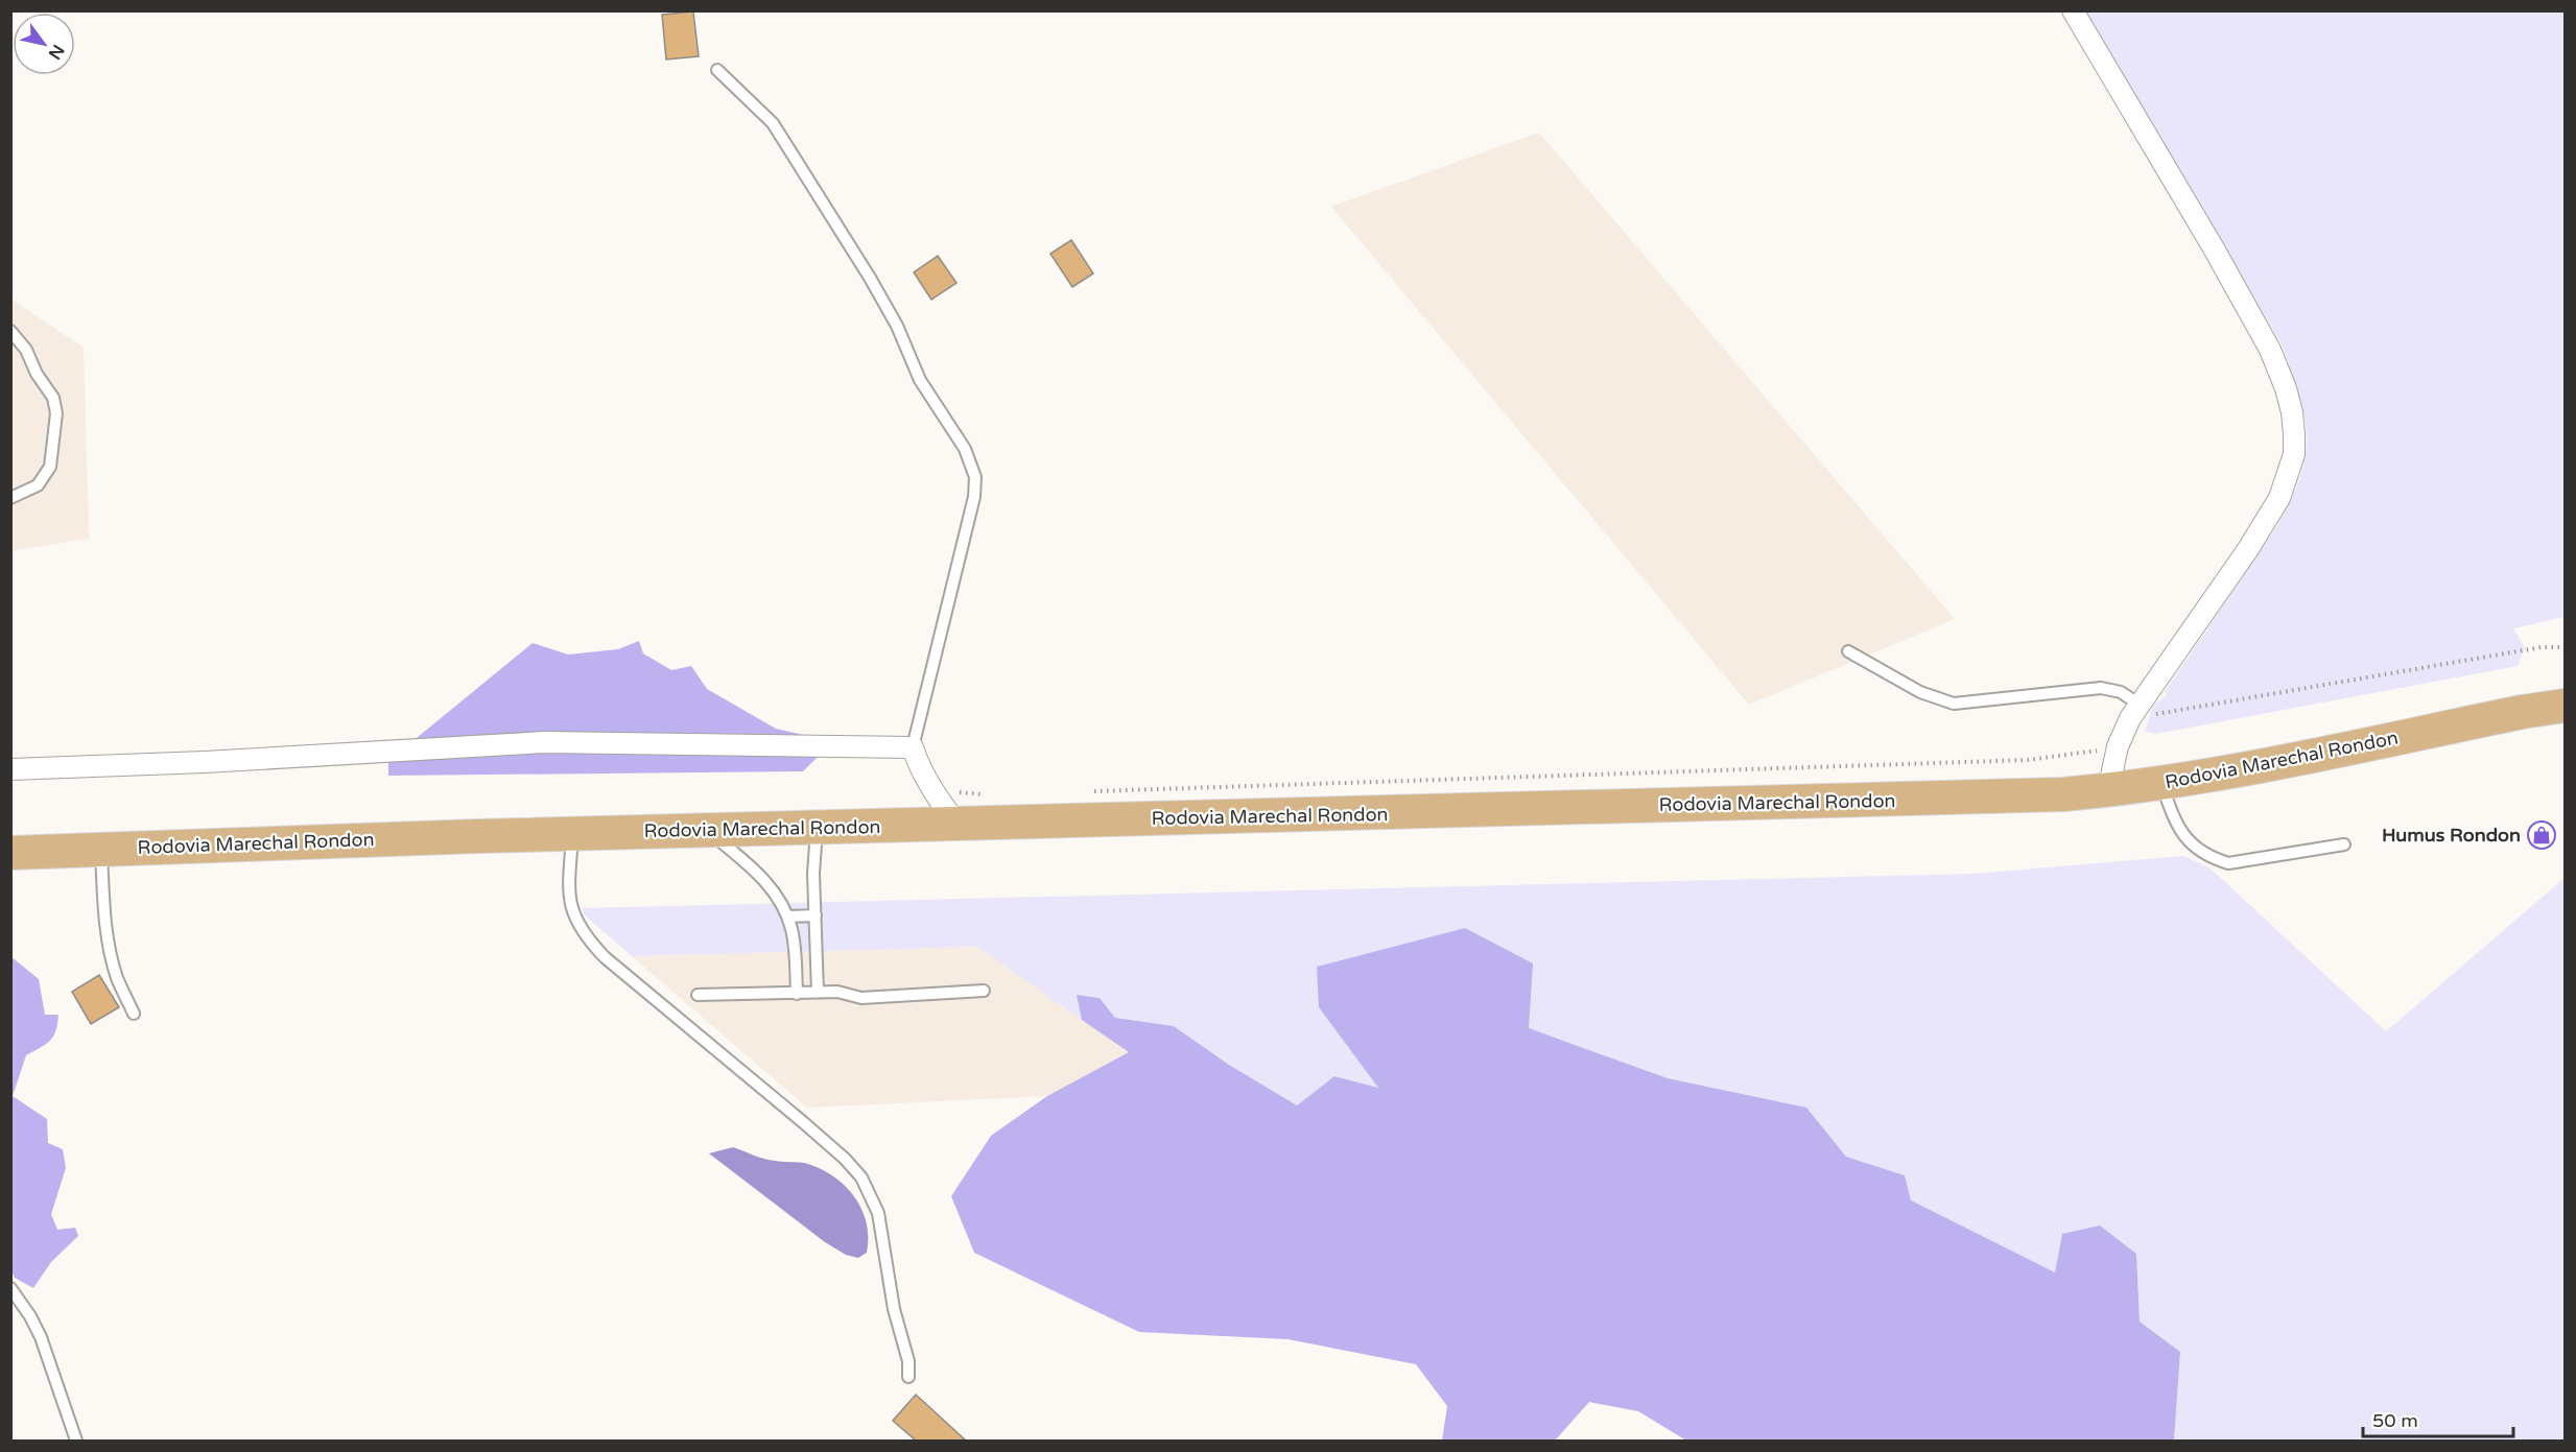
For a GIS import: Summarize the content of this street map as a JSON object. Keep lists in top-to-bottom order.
{
  "streets": {
    "main road": ["Rodovia Marechal Rondon"]
  },
  "places": {
    "shop": ["Humus Rondon"]
  },
  "scale_bar": "50 m",
  "north": "bottom right"
}
